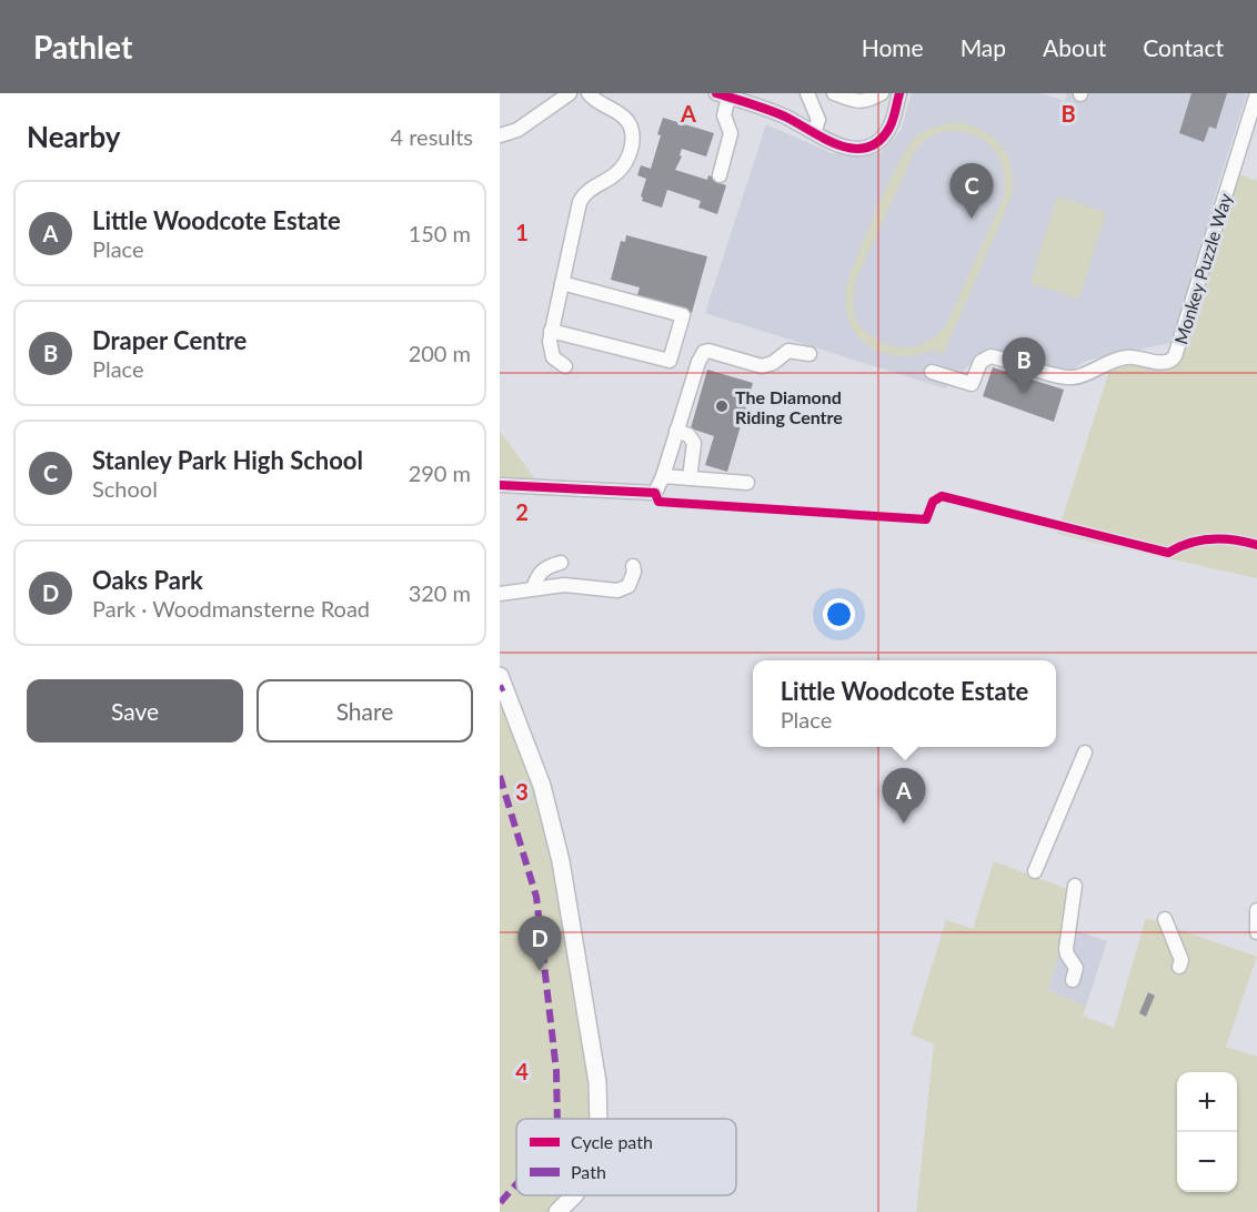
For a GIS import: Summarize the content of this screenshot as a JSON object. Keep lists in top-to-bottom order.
{
  "streets": {
    "street": ["Monkey Puzzle Way"]
  },
  "places": ["The Diamond Riding Centre"],
  "legend": ["Cycle path", "Path"],
  "page": {
    "header": "Pathlet",
    "nav": [
      "Home",
      "Map",
      "About",
      "Contact"
    ],
    "heading": ["Nearby", "4 results"],
    "pins": [
      "C",
      "B",
      "A",
      "D"
    ],
    "list": [
      {
        "mark": "A",
        "name": "Little Woodcote Estate",
        "note": "Place",
        "value": "150 m"
      },
      {
        "mark": "B",
        "name": "Draper Centre",
        "note": "Place",
        "value": "200 m"
      },
      {
        "mark": "C",
        "name": "Stanley Park High School",
        "note": "School",
        "value": "290 m"
      },
      {
        "mark": "D",
        "name": "Oaks Park",
        "note": "Park · Woodmansterne Road",
        "value": "320 m"
      }
    ],
    "buttons": ["Save", "Share"],
    "popup": ["Little Woodcote Estate", "Place"],
    "map_buttons": ["+", "−"]
  },
  "grid": {
    "columns": ["A", "B"],
    "rows": [
      "1",
      "2",
      "3",
      "4"
    ]
  }
}
